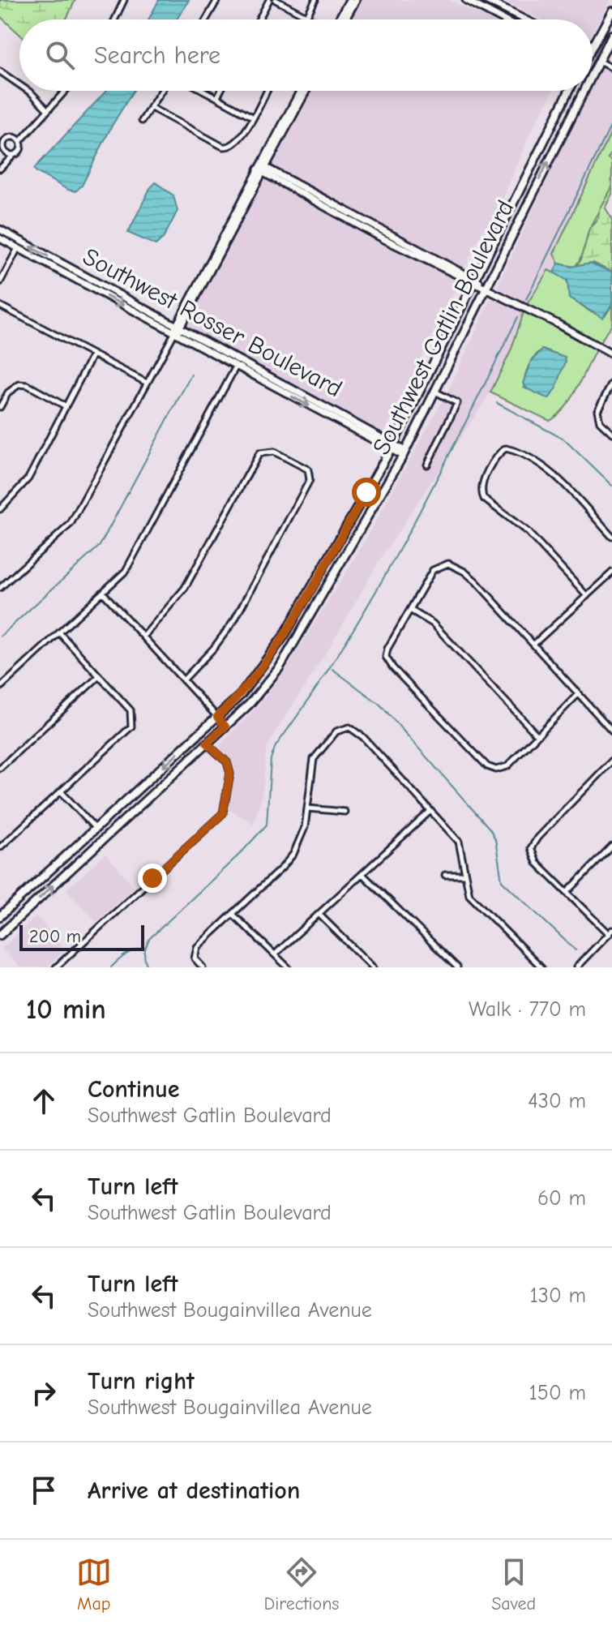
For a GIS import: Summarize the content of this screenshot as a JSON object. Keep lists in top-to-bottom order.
{
  "streets": {
    "main road": ["Southwest Gatlin Boulevard"],
    "street": ["Southwest Rosser Boulevard"]
  },
  "crossings": [
    ["Southwest Rosser Boulevard", "Southwest Gatlin Boulevard"]
  ],
  "scale_bar": "200 m",
  "page": {
    "search": "Search here",
    "scale": "200 m",
    "heading": ["10 min", "Walk · 770 m"],
    "list": [
      ["Continue", "Southwest Gatlin Boulevard", "430 m"],
      ["Turn left", "Southwest Gatlin Boulevard", "60 m"],
      ["Turn left", "Southwest Bougainvillea Avenue", "130 m"],
      ["Turn right", "Southwest Bougainvillea Avenue", "150 m"],
      "Arrive at destination"
    ],
    "nav": ["Map", "Directions", "Saved"]
  }
}
